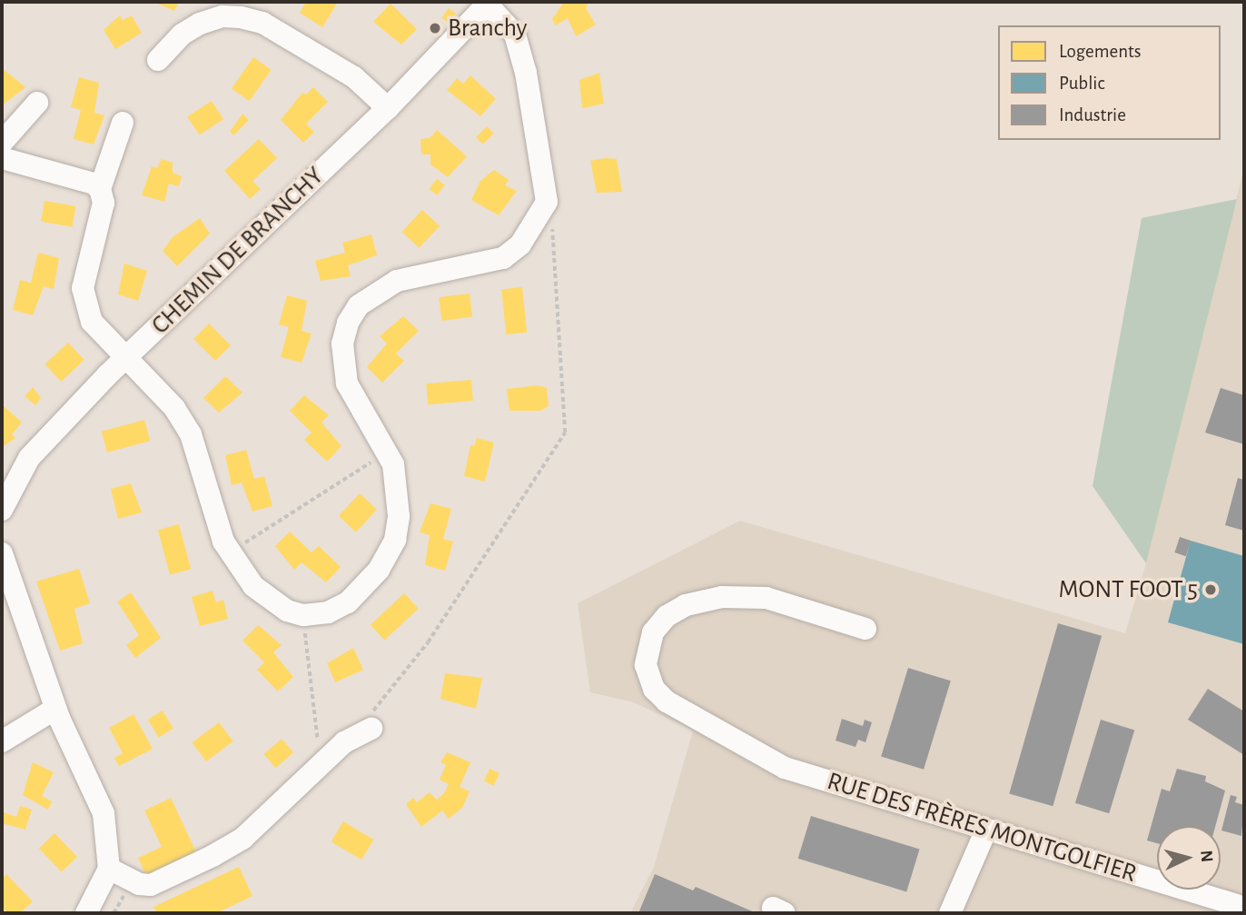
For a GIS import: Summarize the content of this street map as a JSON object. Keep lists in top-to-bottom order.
{
  "streets": {
    "street": ["CHEMIN DE BRANCHY", "RUE DES FRÈRES MONTGOLFIER"]
  },
  "places": ["Branchy", "MONT FOOT 5"],
  "legend": ["Logements", "Public", "Industrie"],
  "north": "right"
}
